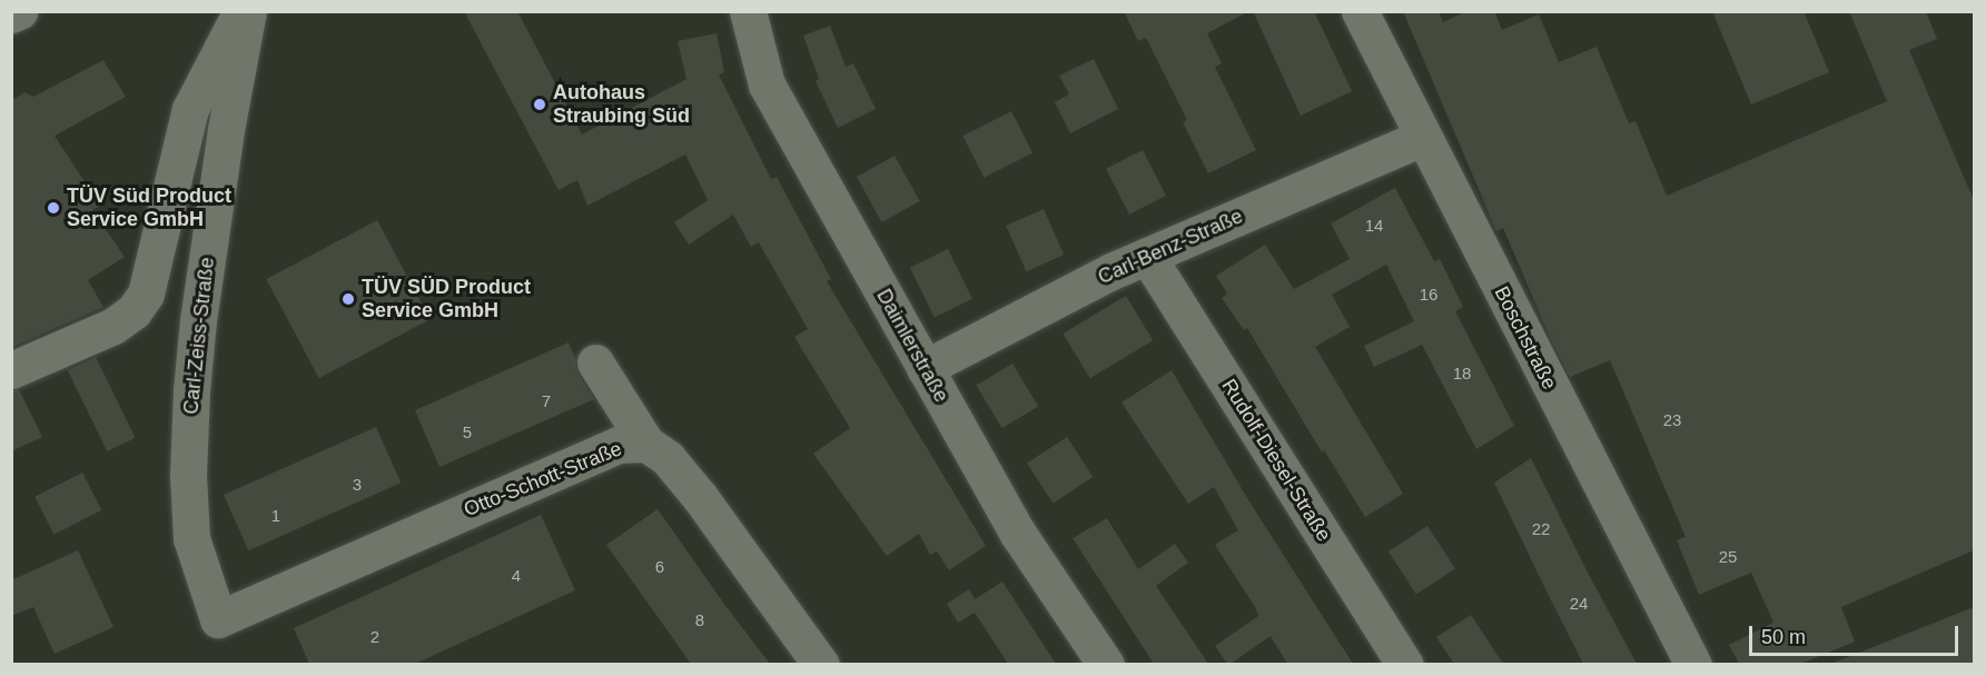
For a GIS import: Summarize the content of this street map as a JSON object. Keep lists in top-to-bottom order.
{
  "streets": {
    "street": [
      "Carl-Benz-Straße",
      "Carl-Zeiss-Straße",
      "Boschstraße",
      "Daimlerstraße",
      "Rudolf-Diesel-Straße",
      "Otto-Schott-Straße"
    ]
  },
  "crossings": [
    ["Carl-Benz-Straße", "Boschstraße"],
    ["Carl-Benz-Straße", "Daimlerstraße"],
    ["Carl-Benz-Straße", "Rudolf-Diesel-Straße"],
    ["Carl-Zeiss-Straße", "Otto-Schott-Straße"]
  ],
  "places": ["Autohaus Straubing Süd", "TÜV Süd Product Service GmbH", "TÜV SÜD Product Service GmbH"],
  "house_numbers": [
    "14",
    "16",
    "18",
    "7",
    "23",
    "5",
    "3",
    "1",
    "22",
    "25",
    "6",
    "4",
    "24",
    "8",
    "2"
  ],
  "scale_bar": "50 m"
}
